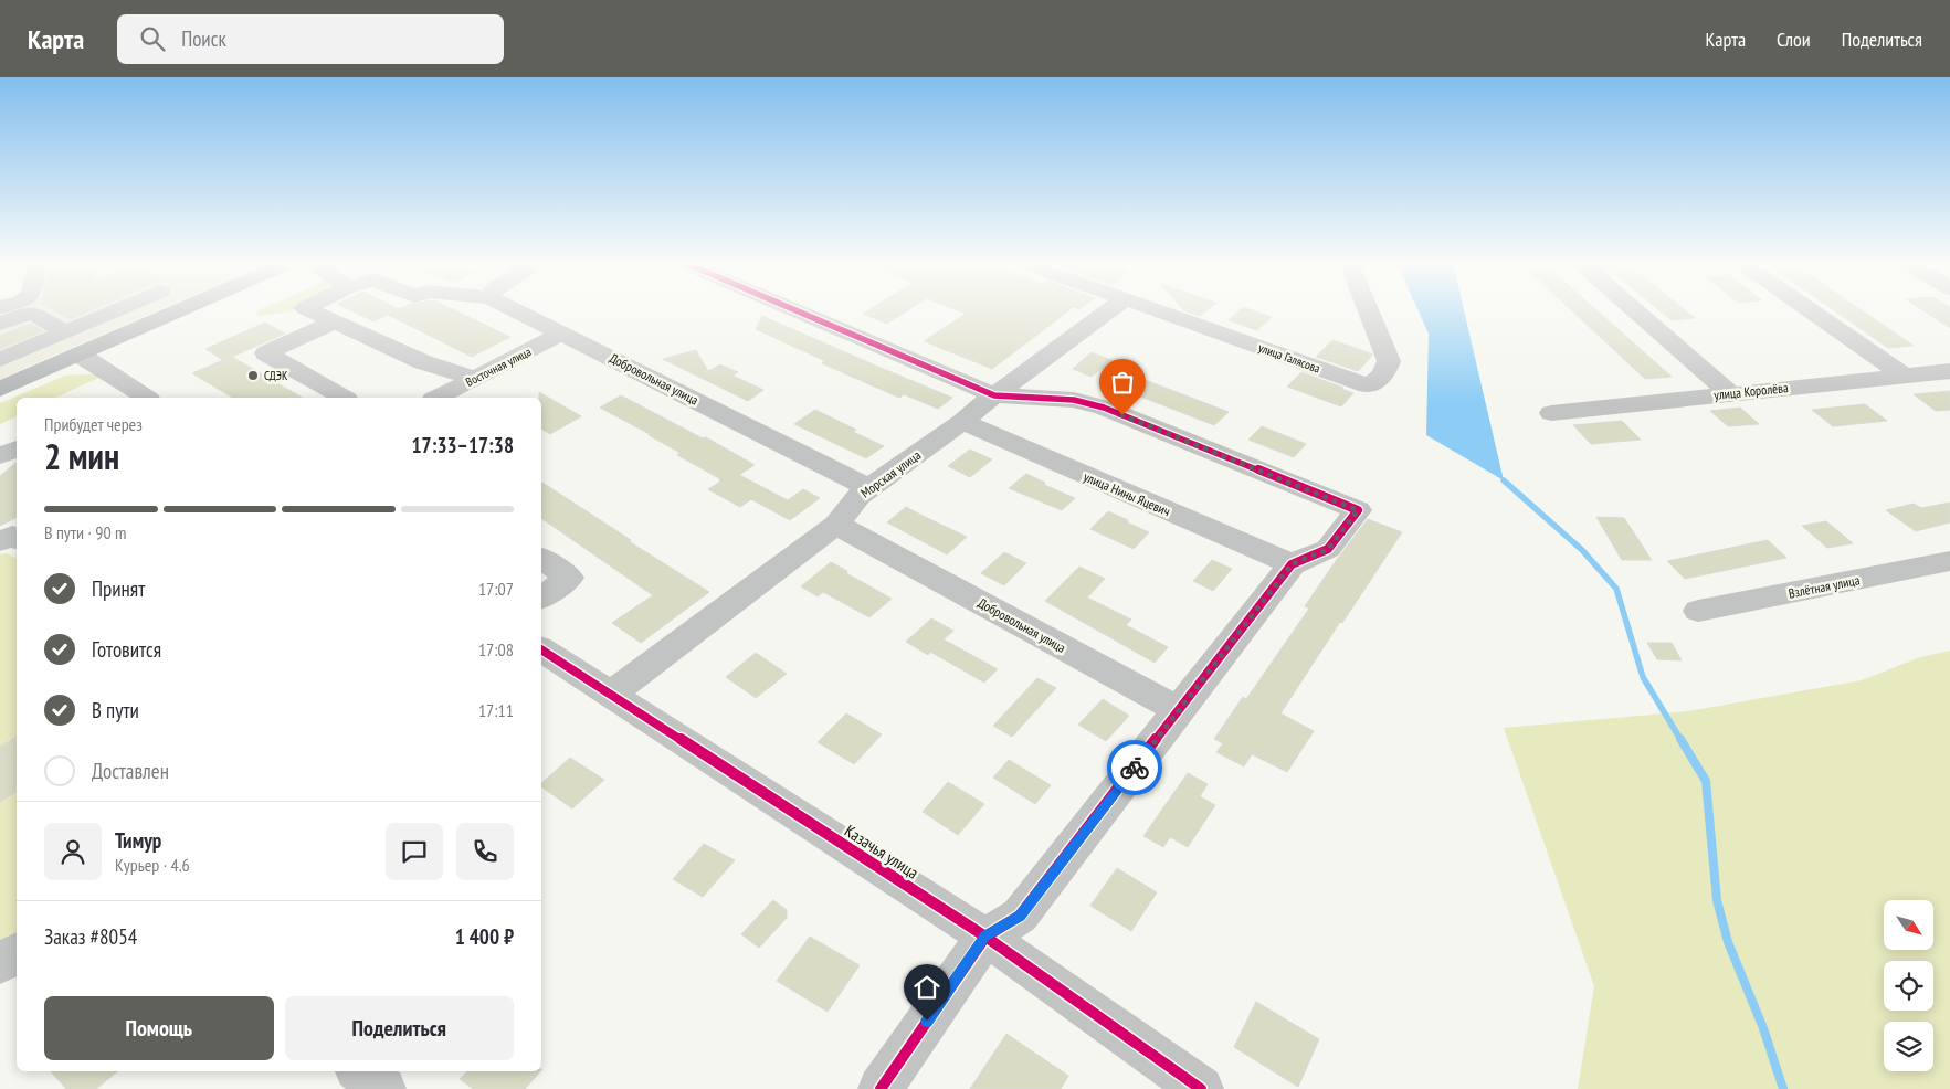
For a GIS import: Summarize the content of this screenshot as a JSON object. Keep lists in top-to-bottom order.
{
  "streets": {
    "street": [
      "улица Галясова",
      "Восточная улица",
      "Добровольная улица",
      "улица Королёва",
      "Морская улица",
      "улица Нины Яцевич",
      "Взлётная улица",
      "Казачья улица"
    ]
  },
  "crossings": [
    ["Восточная улица", "Добровольная улица"],
    ["Добровольная улица", "Морская улица"],
    ["Морская улица", "улица Нины Яцевич"],
    ["Морская улица", "Казачья улица"]
  ],
  "places": ["СДЭК"],
  "north": "bottom right",
  "page": {
    "header": "Карта",
    "search": "Поиск",
    "nav": ["Карта", "Слои", "Поделиться"],
    "heading": ["2 мин", "Прибудет через", "17:33–17:38"],
    "panel": [
      "Тимур",
      "Курьер · 4.6",
      "Заказ #8054",
      "1 400 ₽"
    ],
    "bar": "В пути · 90 m",
    "list": [
      ["Принят", "17:07"],
      ["Готовится", "17:08"],
      ["В пути", "17:11"],
      "Доставлен"
    ],
    "buttons": ["Помощь", "Поделиться"]
  }
}
